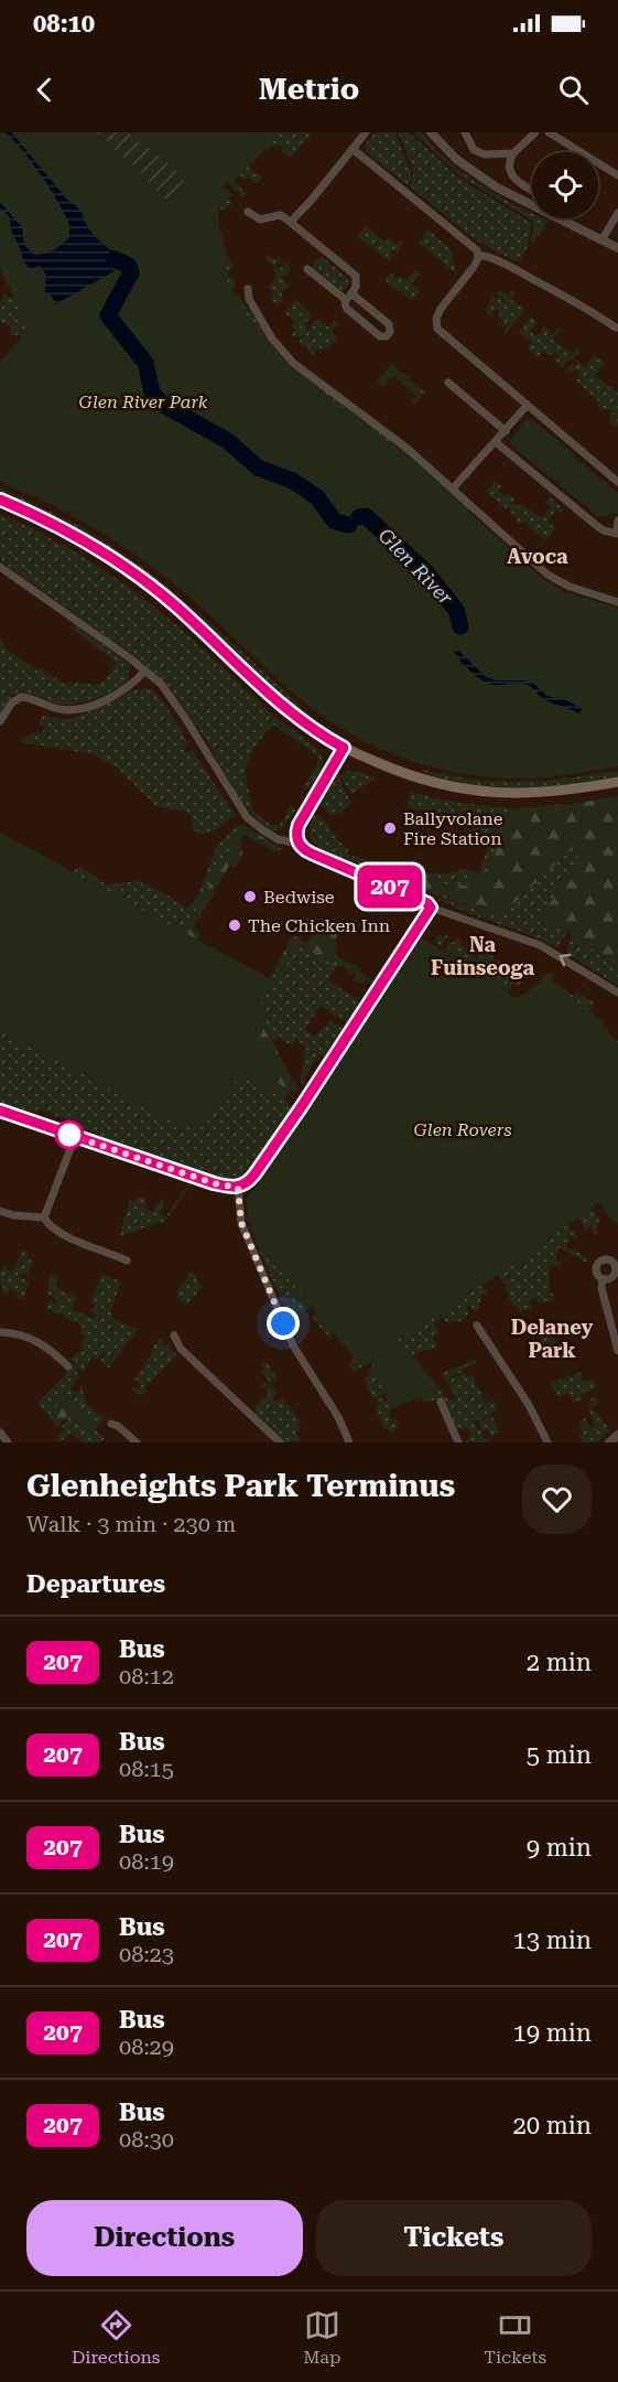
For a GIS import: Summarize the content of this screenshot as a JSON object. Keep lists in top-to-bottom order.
{
  "districts": ["Avoca", "Na Fuinseoga", "Delaney Park"],
  "water": ["Glen River"],
  "parks": ["Glen River Park", "Glen Rovers"],
  "places": ["Ballyvolane Fire Station", "Bedwise", "The Chicken Inn"],
  "lines": ["bus line 207"],
  "page": {
    "status": "08:10",
    "header": "Metrio",
    "on_map": "207",
    "heading": [
      ["Glenheights Park Terminus", "Walk · 3 min · 230 m"],
      "Departures"
    ],
    "list": [
      {
        "mark": "207",
        "name": "Bus",
        "note": "08:12",
        "value": "2 min"
      },
      {
        "mark": "207",
        "name": "Bus",
        "note": "08:15",
        "value": "5 min"
      },
      {
        "mark": "207",
        "name": "Bus",
        "note": "08:19",
        "value": "9 min"
      },
      {
        "mark": "207",
        "name": "Bus",
        "note": "08:23",
        "value": "13 min"
      },
      {
        "mark": "207",
        "name": "Bus",
        "note": "08:29",
        "value": "19 min"
      },
      {
        "mark": "207",
        "name": "Bus",
        "note": "08:30",
        "value": "20 min"
      }
    ],
    "buttons": ["Directions", "Tickets"],
    "tabs": ["Directions", "Map", "Tickets"]
  }
}
